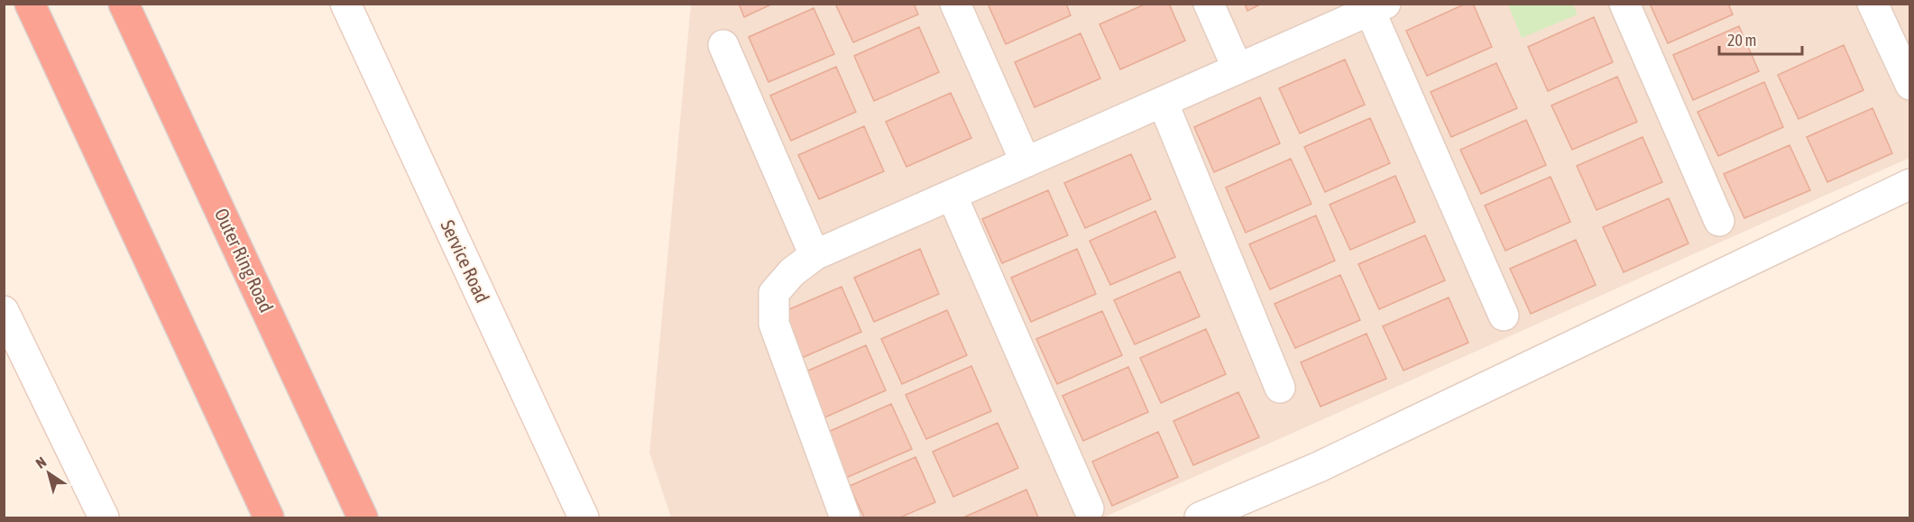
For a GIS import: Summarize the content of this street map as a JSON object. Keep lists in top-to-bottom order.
{
  "streets": {
    "highway": ["Outer Ring Road"],
    "street": ["Service Road"]
  },
  "scale_bar": "20 m",
  "north": "top left"
}
